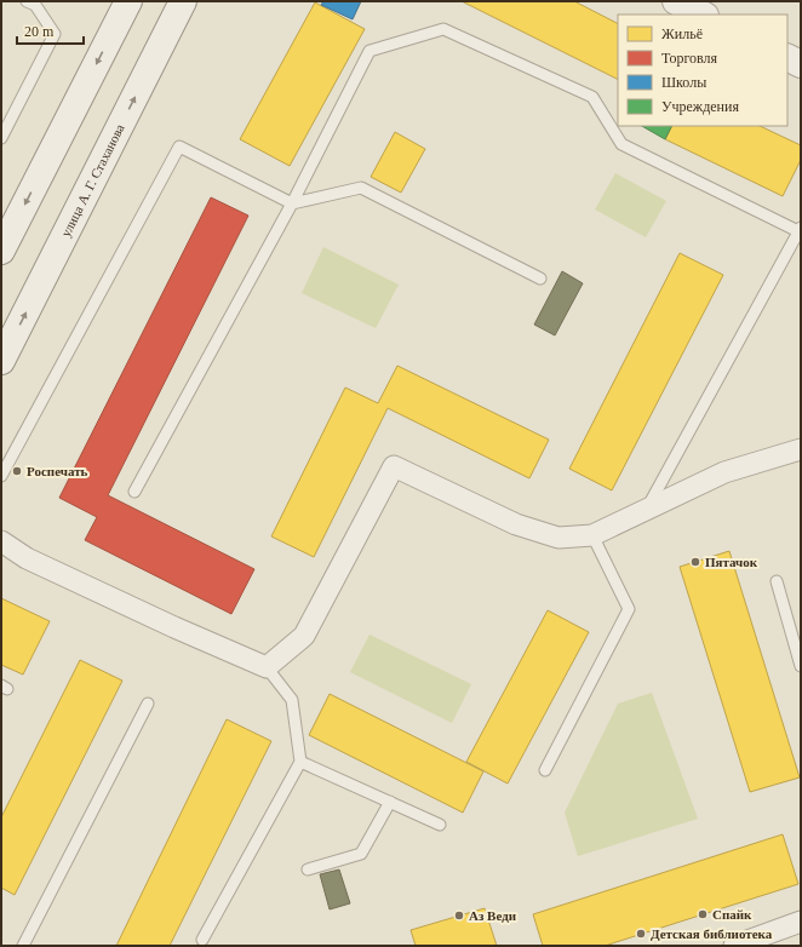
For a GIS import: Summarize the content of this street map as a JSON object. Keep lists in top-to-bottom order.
{
  "streets": {
    "main road": ["улица А. Г. Стаханова"]
  },
  "places": [
    "Роспечать",
    "Пятачок",
    "Спайк",
    "Аз Веди",
    "Детская библиотека"
  ],
  "legend": [
    "Жильё",
    "Торговля",
    "Школы",
    "Учреждения"
  ],
  "scale_bar": "20 m"
}
